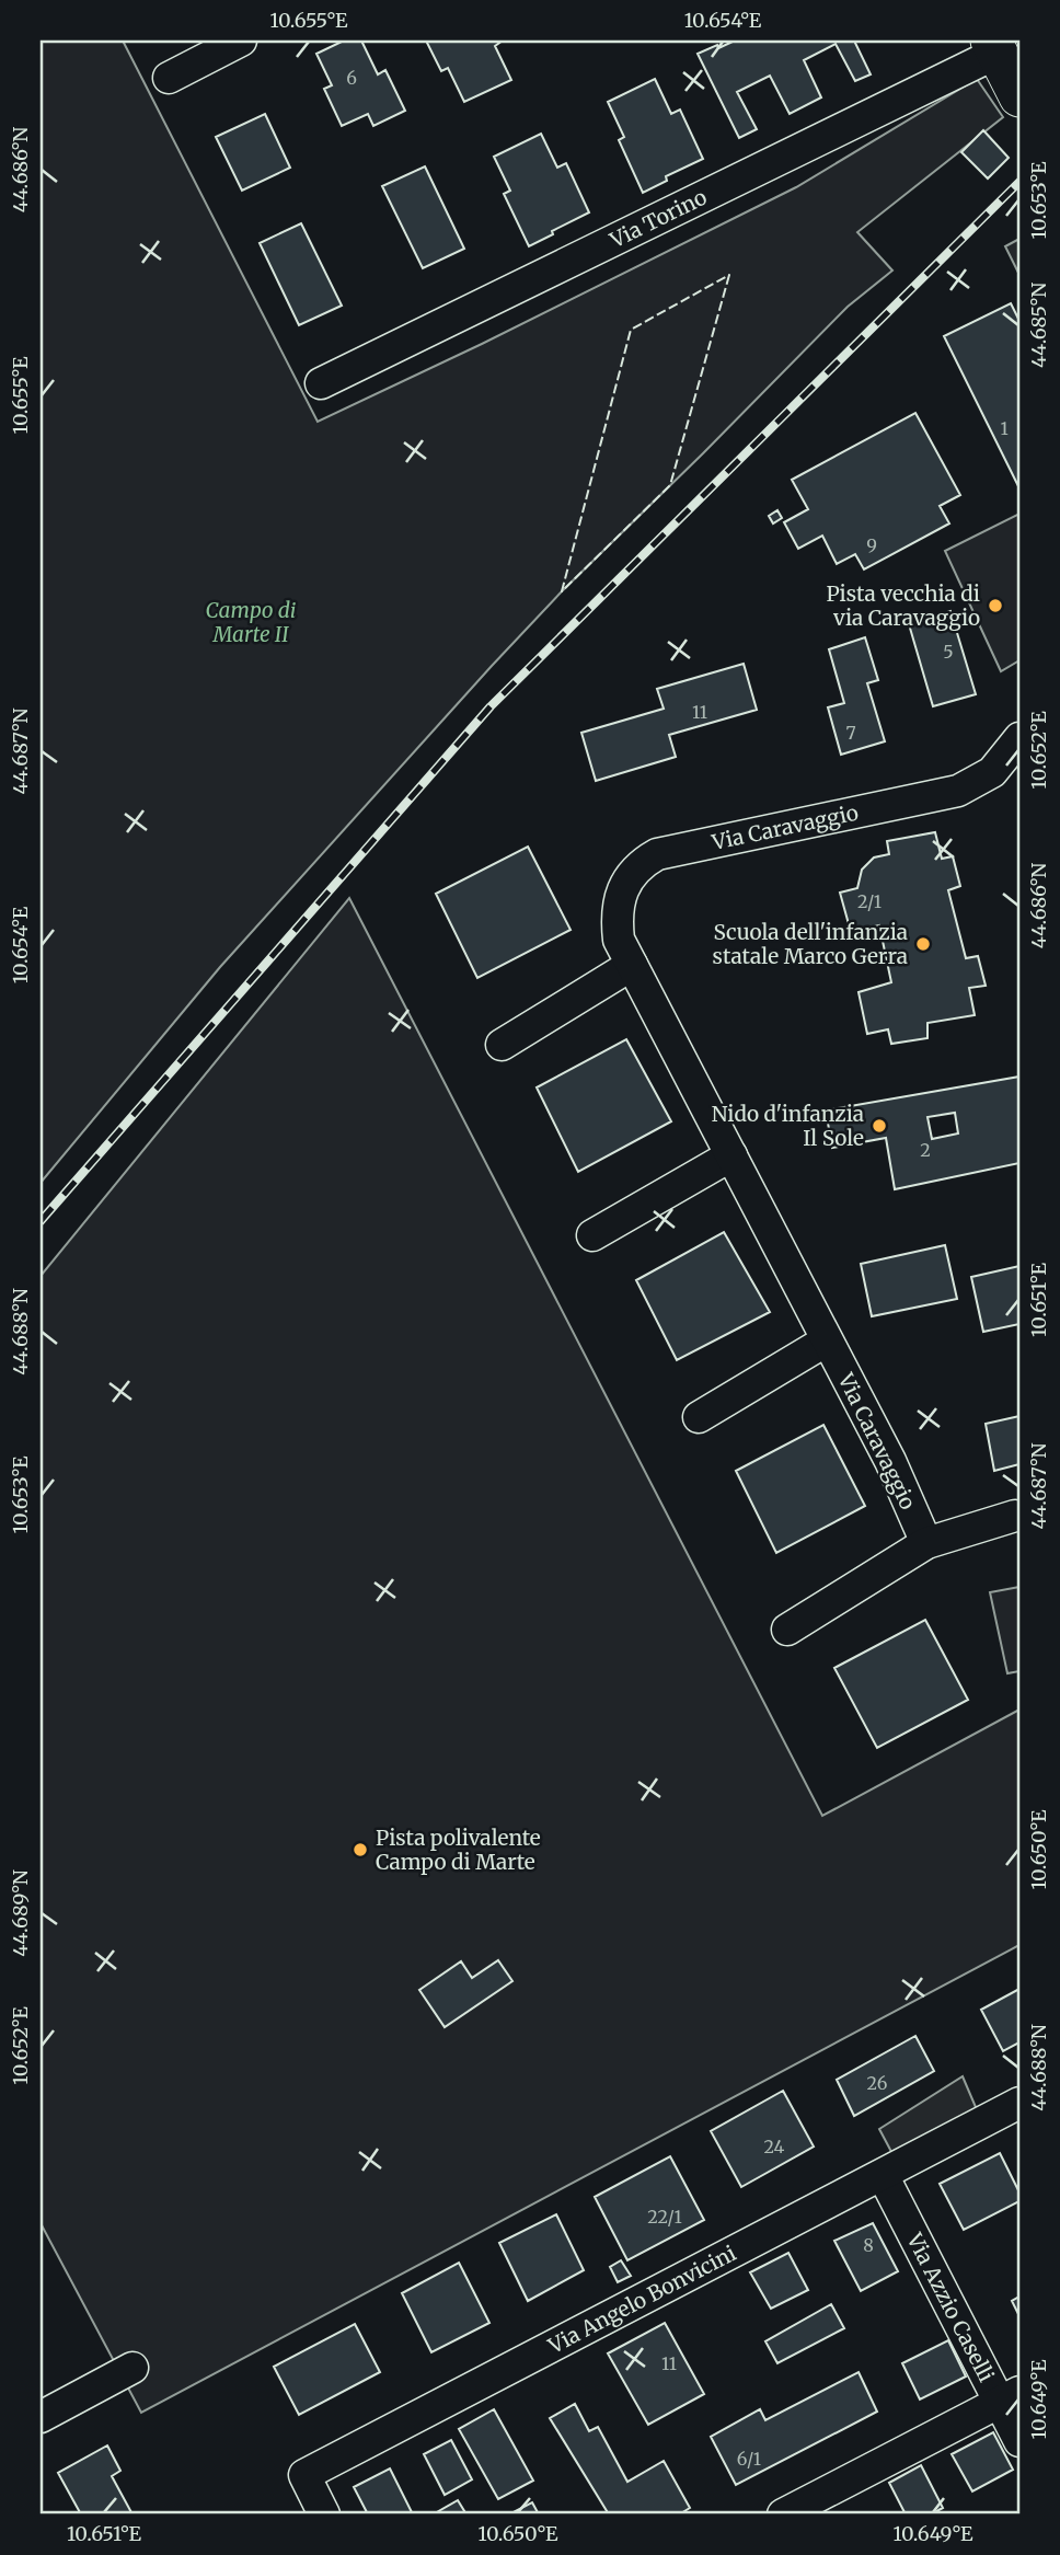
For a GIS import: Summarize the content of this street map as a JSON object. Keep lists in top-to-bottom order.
{
  "streets": {
    "street": [
      "Via Torino",
      "Via Caravaggio",
      "Via Angelo Bonvicini",
      "Via Azzio Caselli"
    ]
  },
  "crossings": [
    ["Via Angelo Bonvicini", "Via Azzio Caselli"]
  ],
  "parks": ["Campo di Marte II"],
  "places": [
    "Pista vecchia di via Caravaggio",
    "Scuola dell'infanzia statale Marco Gerra",
    "Nido d'infanzia Il Sole",
    "Pista polivalente Campo di Marte"
  ],
  "house_numbers": [
    "6",
    "1",
    "9",
    "5",
    "11",
    "7",
    "2/1",
    "2",
    "26",
    "24",
    "22/1",
    "8",
    "11",
    "6/1"
  ],
  "coordinates": [
    "10.655°E",
    "10.654°E",
    "44.686°N",
    "10.653°E",
    "44.685°N",
    "10.652°E",
    "44.687°N",
    "10.651°E",
    "44.688°N",
    "10.650°E",
    "44.689°N",
    "10.649°E"
  ]
}
